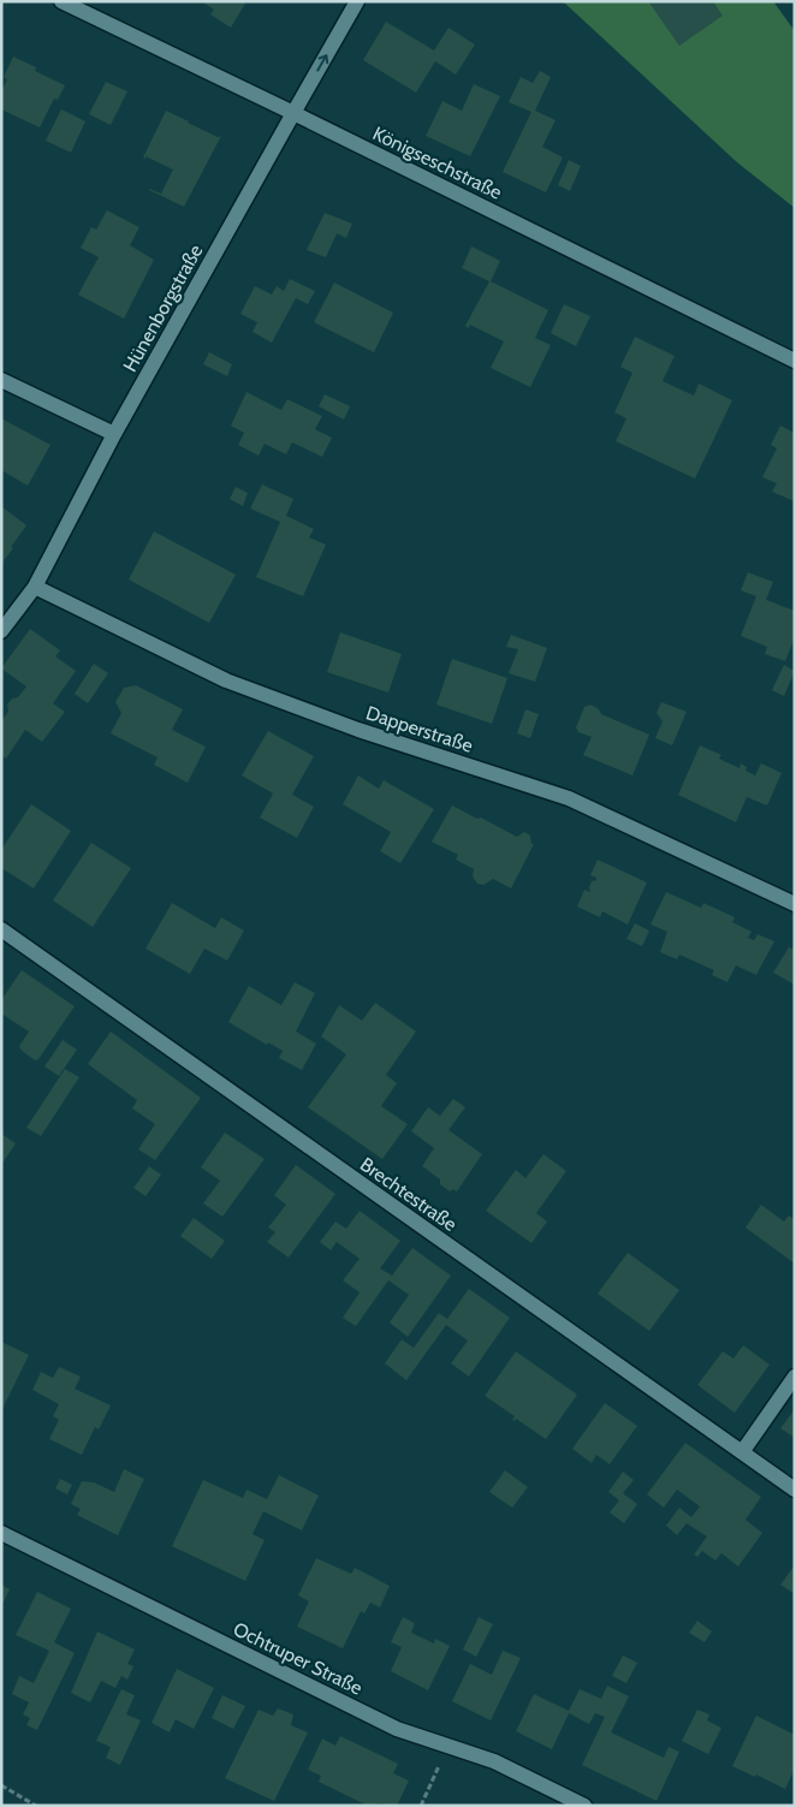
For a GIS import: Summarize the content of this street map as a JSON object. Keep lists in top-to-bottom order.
{
  "streets": {
    "street": [
      "Königseschstraße",
      "Hünenborgstraße",
      "Dapperstraße",
      "Brechtestraße",
      "Ochtruper Straße"
    ]
  },
  "crossings": [
    ["Königseschstraße", "Hünenborgstraße"],
    ["Hünenborgstraße", "Dapperstraße"]
  ]
}
